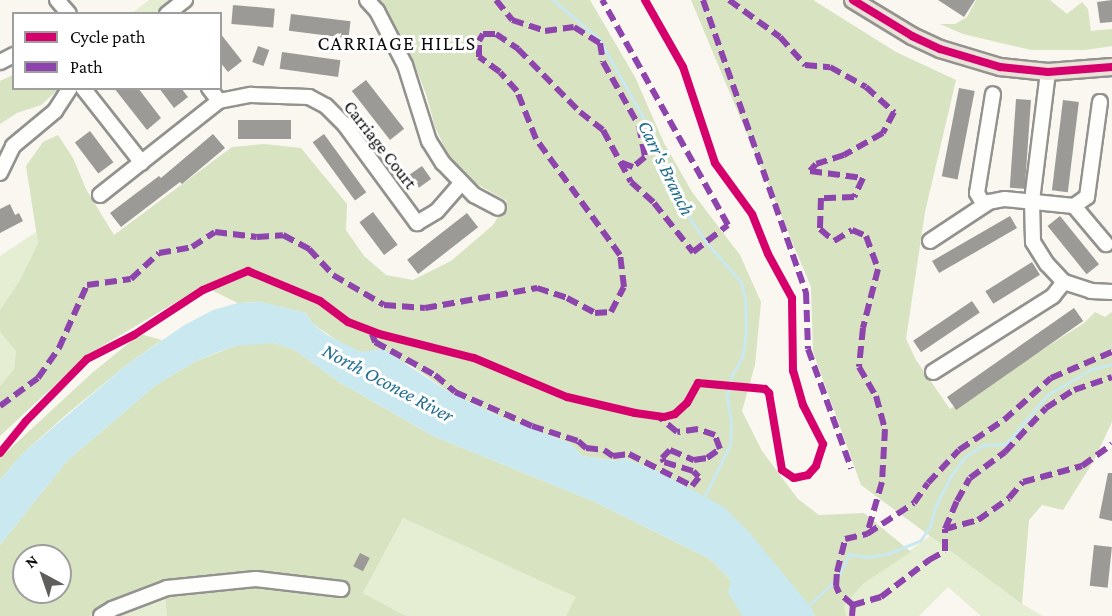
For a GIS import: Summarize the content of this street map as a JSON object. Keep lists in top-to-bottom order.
{
  "streets": {
    "street": ["Carriage Court"]
  },
  "districts": ["CARRIAGE HILLS"],
  "water": ["Carr's Branch", "North Oconee River"],
  "legend": ["Cycle path", "Path"],
  "north": "top left"
}
